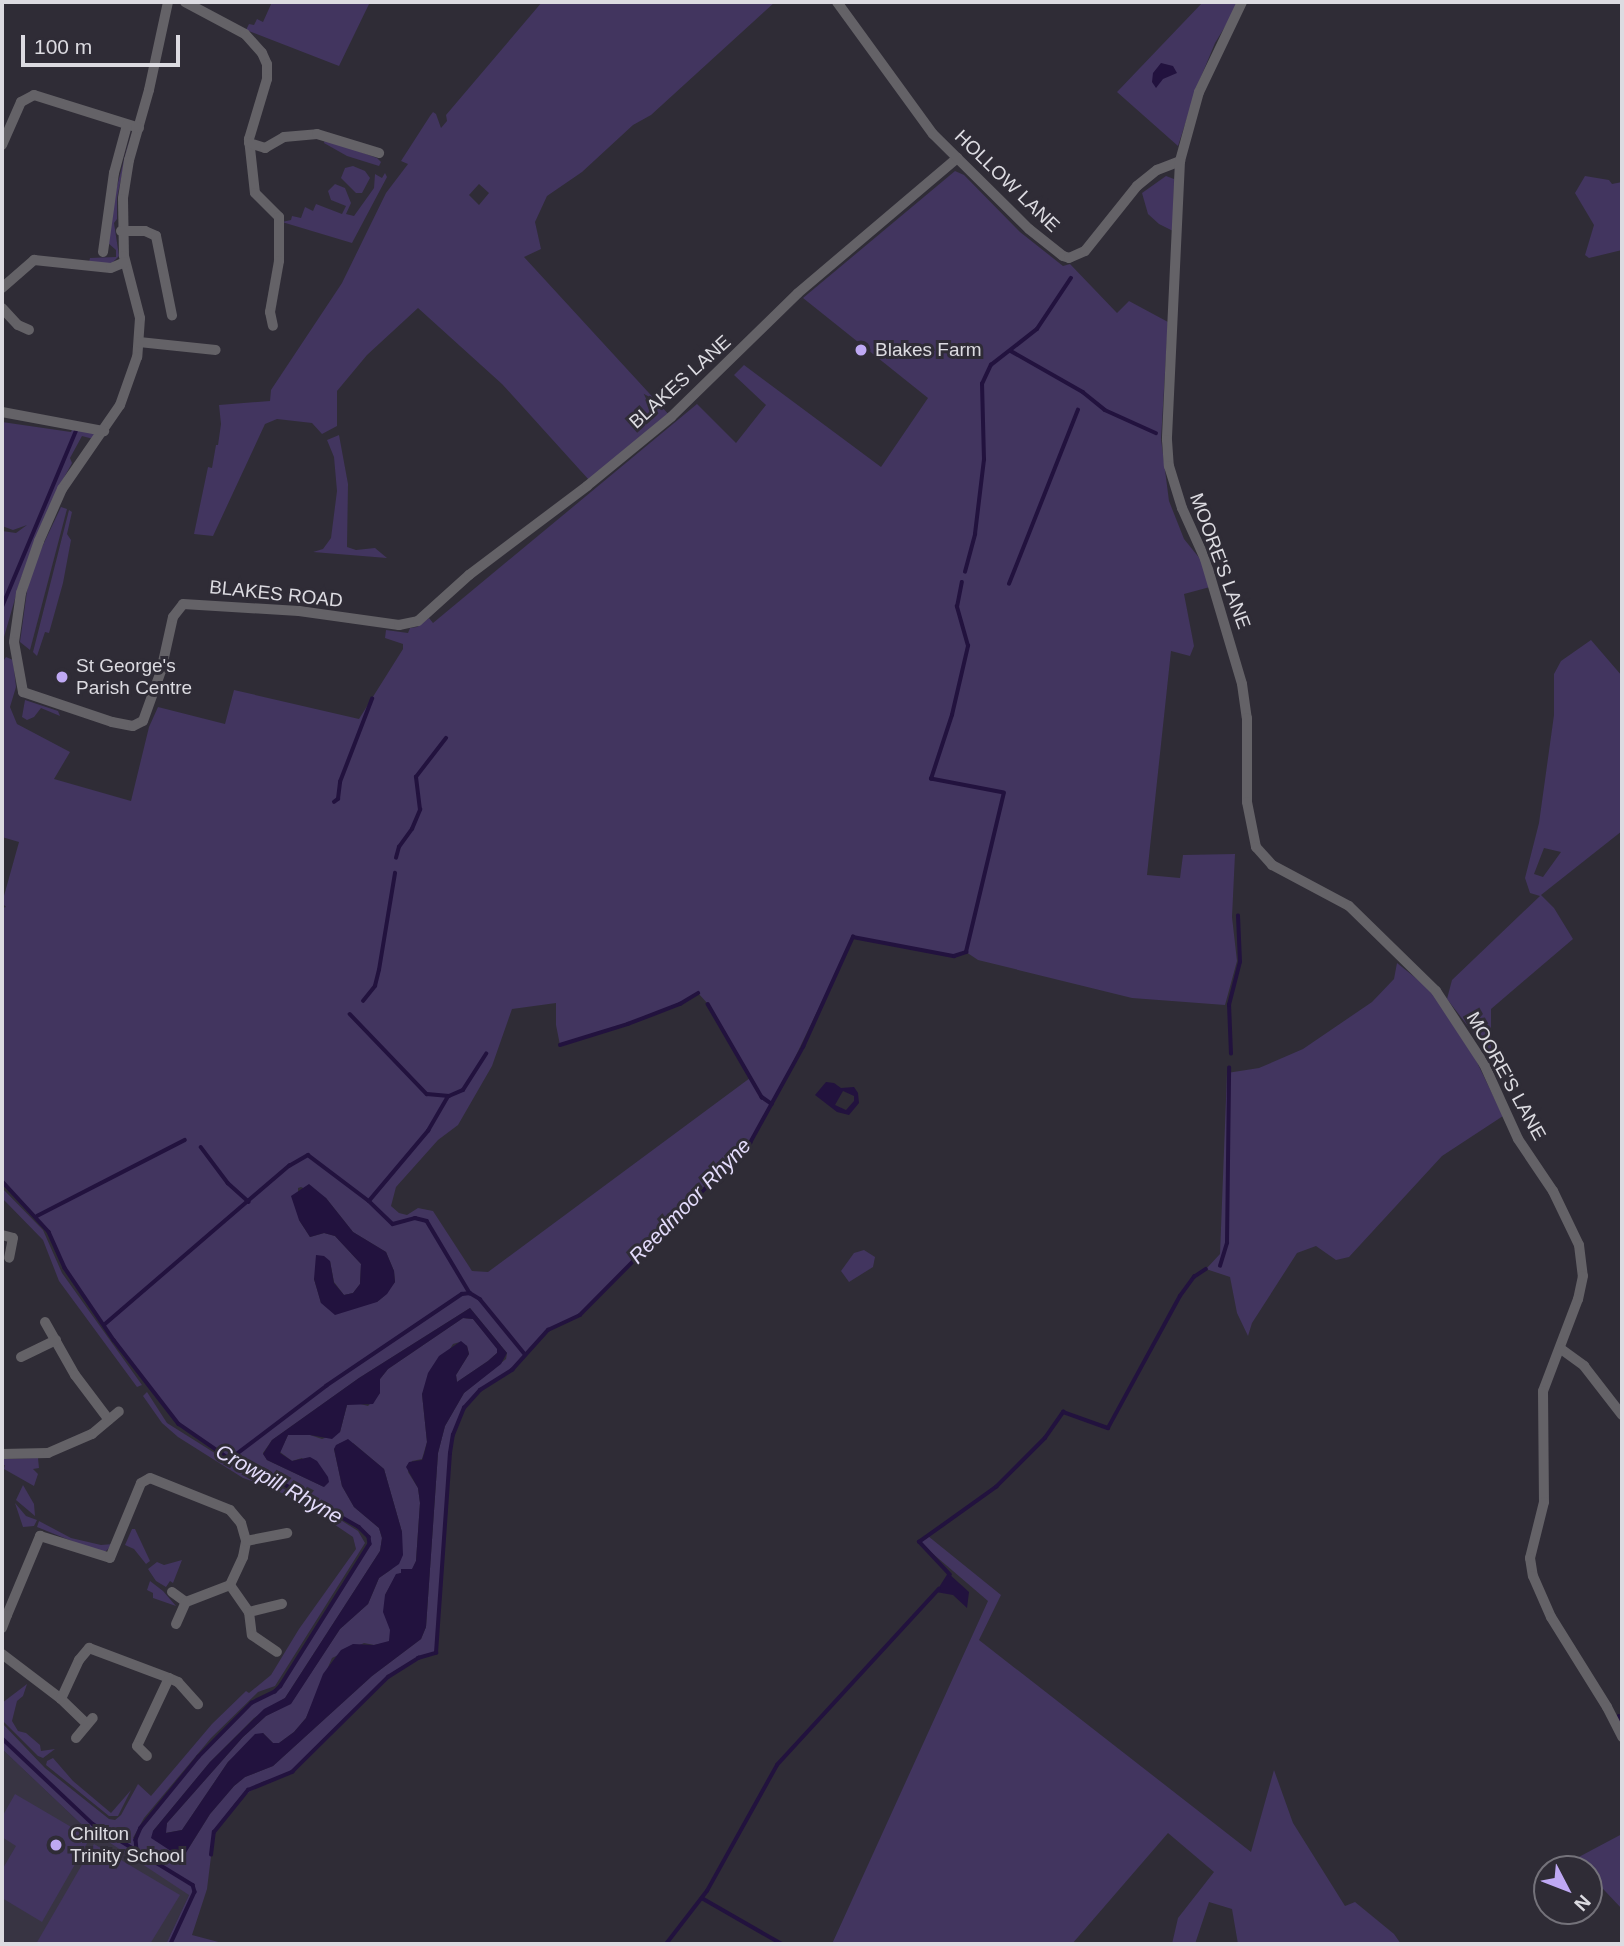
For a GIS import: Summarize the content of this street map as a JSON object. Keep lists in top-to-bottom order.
{
  "streets": {
    "street": [
      "HOLLOW LANE",
      "BLAKES LANE",
      "MOORE'S LANE",
      "BLAKES ROAD"
    ]
  },
  "crossings": [
    ["HOLLOW LANE", "BLAKES LANE"],
    ["HOLLOW LANE", "MOORE'S LANE"],
    ["BLAKES LANE", "BLAKES ROAD"]
  ],
  "water": ["Reedmoor Rhyne", "Crowpill Rhyne"],
  "places": ["Blakes Farm", "St George's Parish Centre", "Chilton Trinity School"],
  "scale_bar": "100 m",
  "north": "bottom right"
}
